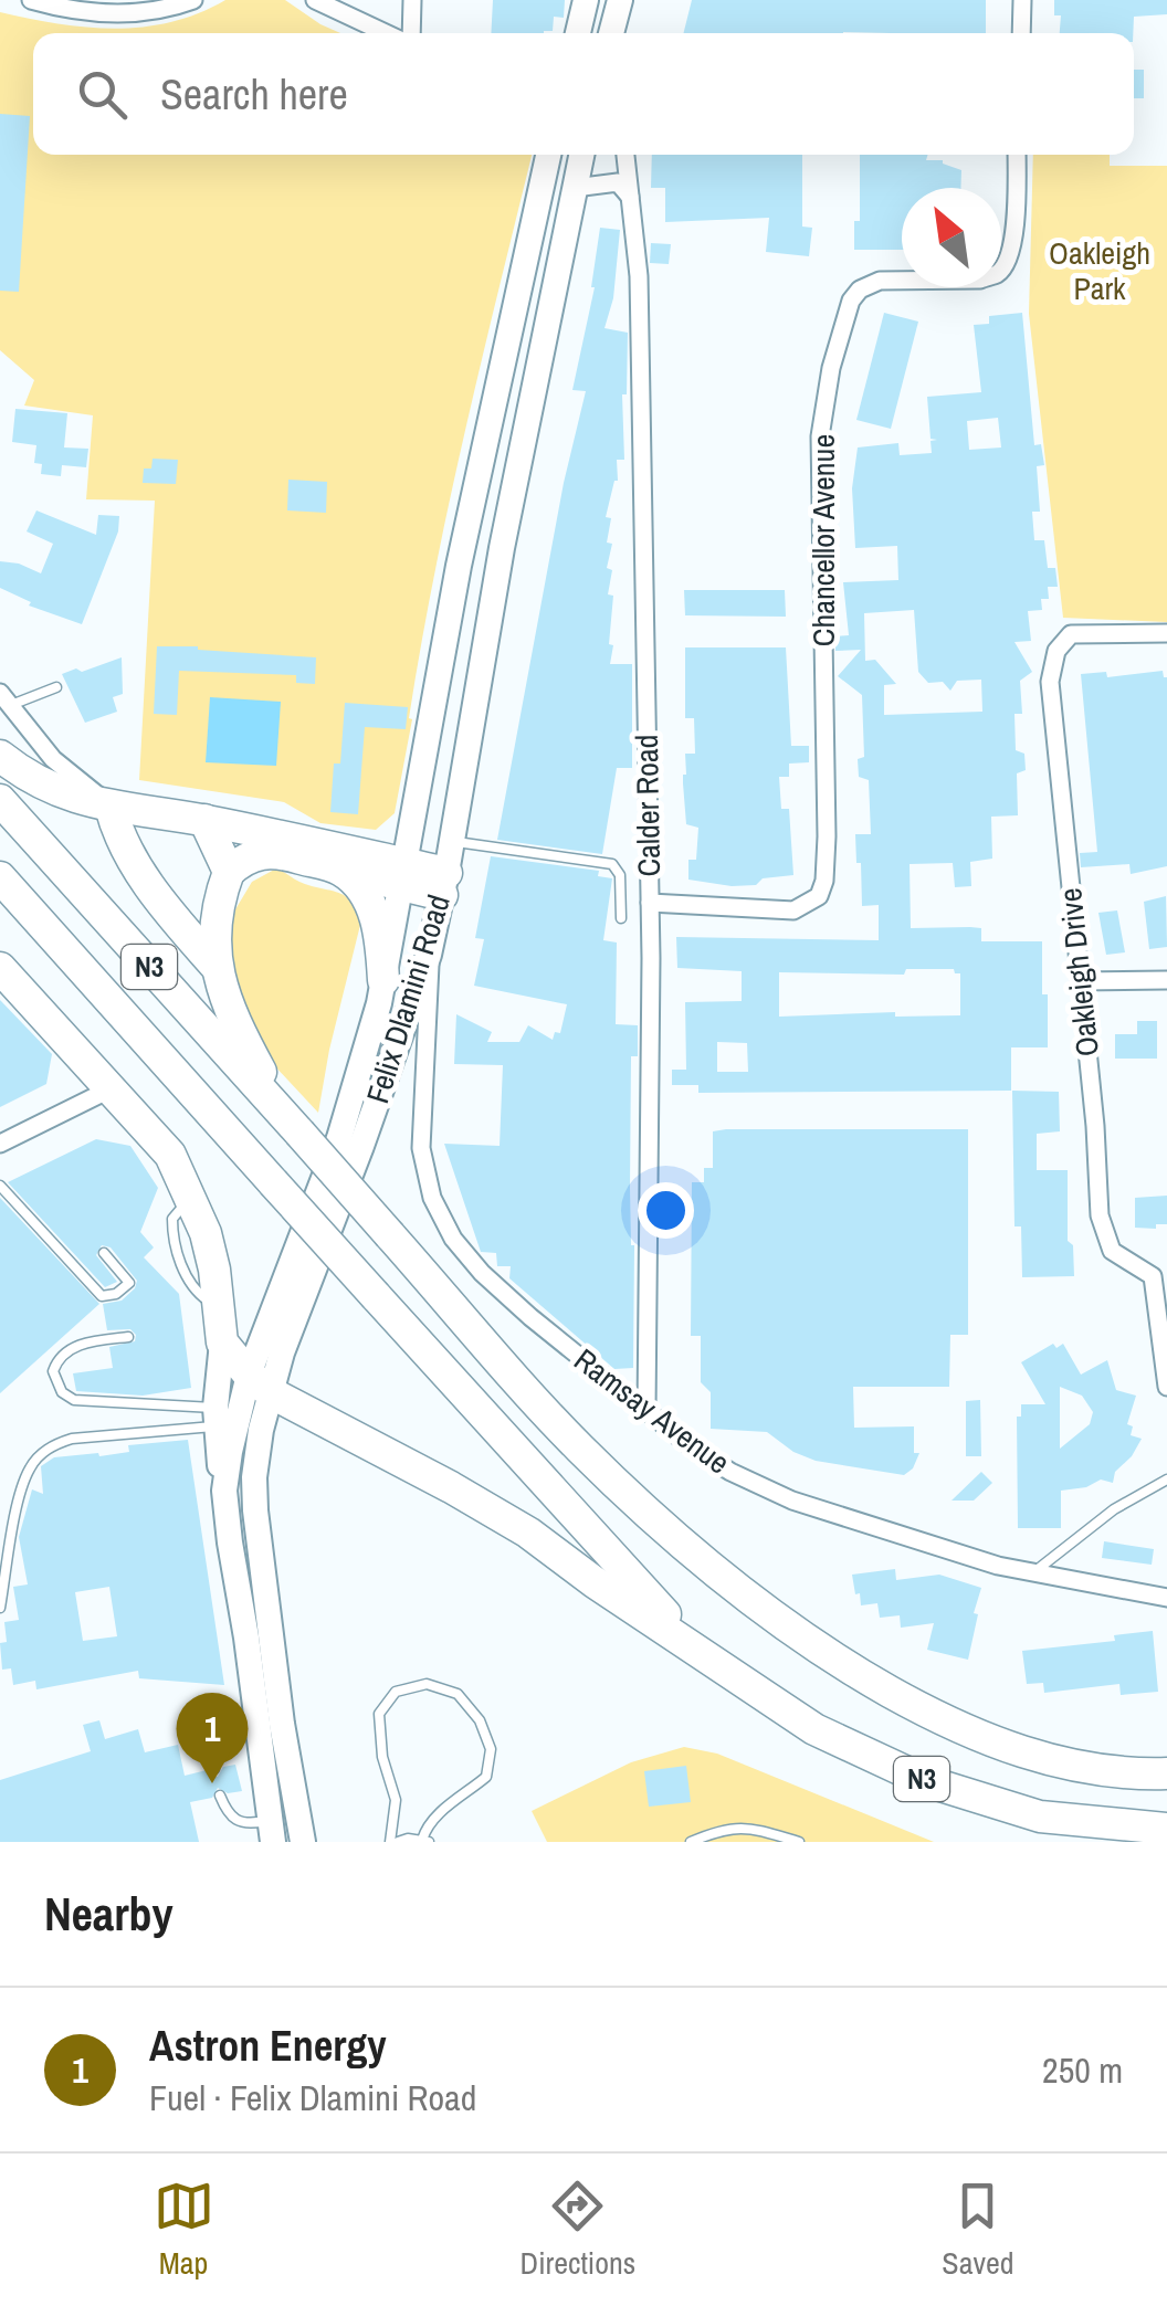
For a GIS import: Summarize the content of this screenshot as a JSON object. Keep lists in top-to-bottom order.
{
  "streets": {
    "highway": ["N3"],
    "main road": ["Felix Dlamini Road"],
    "street": [
      "Chancellor Avenue",
      "Calder Road",
      "Oakleigh Drive",
      "Ramsay Avenue"
    ]
  },
  "crossings": [
    ["Chancellor Avenue", "Calder Road"],
    ["Calder Road", "Ramsay Avenue"],
    ["Felix Dlamini Road", "Ramsay Avenue"]
  ],
  "parks": ["Oakleigh Park"],
  "north": "top left",
  "page": {
    "search": "Search here",
    "pins": "1",
    "heading": "Nearby",
    "list": [
      {
        "mark": "1",
        "name": "Astron Energy",
        "note": "Fuel · Felix Dlamini Road",
        "value": "250 m"
      }
    ],
    "nav": ["Map", "Directions", "Saved"]
  }
}
